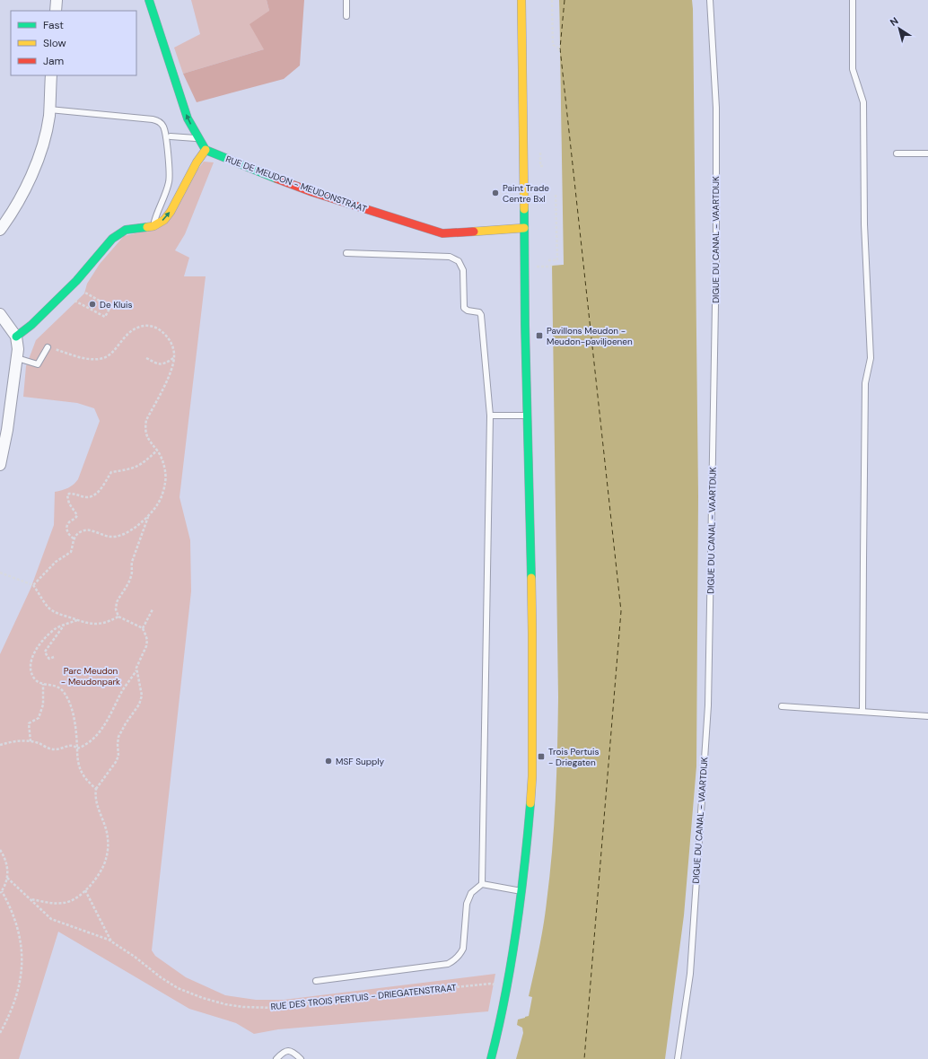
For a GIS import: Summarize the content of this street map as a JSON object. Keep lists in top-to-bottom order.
{
  "streets": {
    "main road": ["RUE DE MEUDON - MEUDONSTRAAT"],
    "lane": ["DIGUE DU CANAL - VAARTDIJK"],
    "path": ["RUE DES TROIS PERTUIS - DRIEGATENSTRAAT"]
  },
  "parks": ["Parc Meudon - Meudonpark"],
  "places": {
    "other": ["Paint Trade Centre Bxl", "De Kluis", "MSF Supply"],
    "transit": ["Pavillons Meudon - Meudon-paviljoenen", "Trois Pertuis - Driegaten"]
  },
  "legend": ["Fast", "Slow", "Jam"],
  "north": "top left"
}
